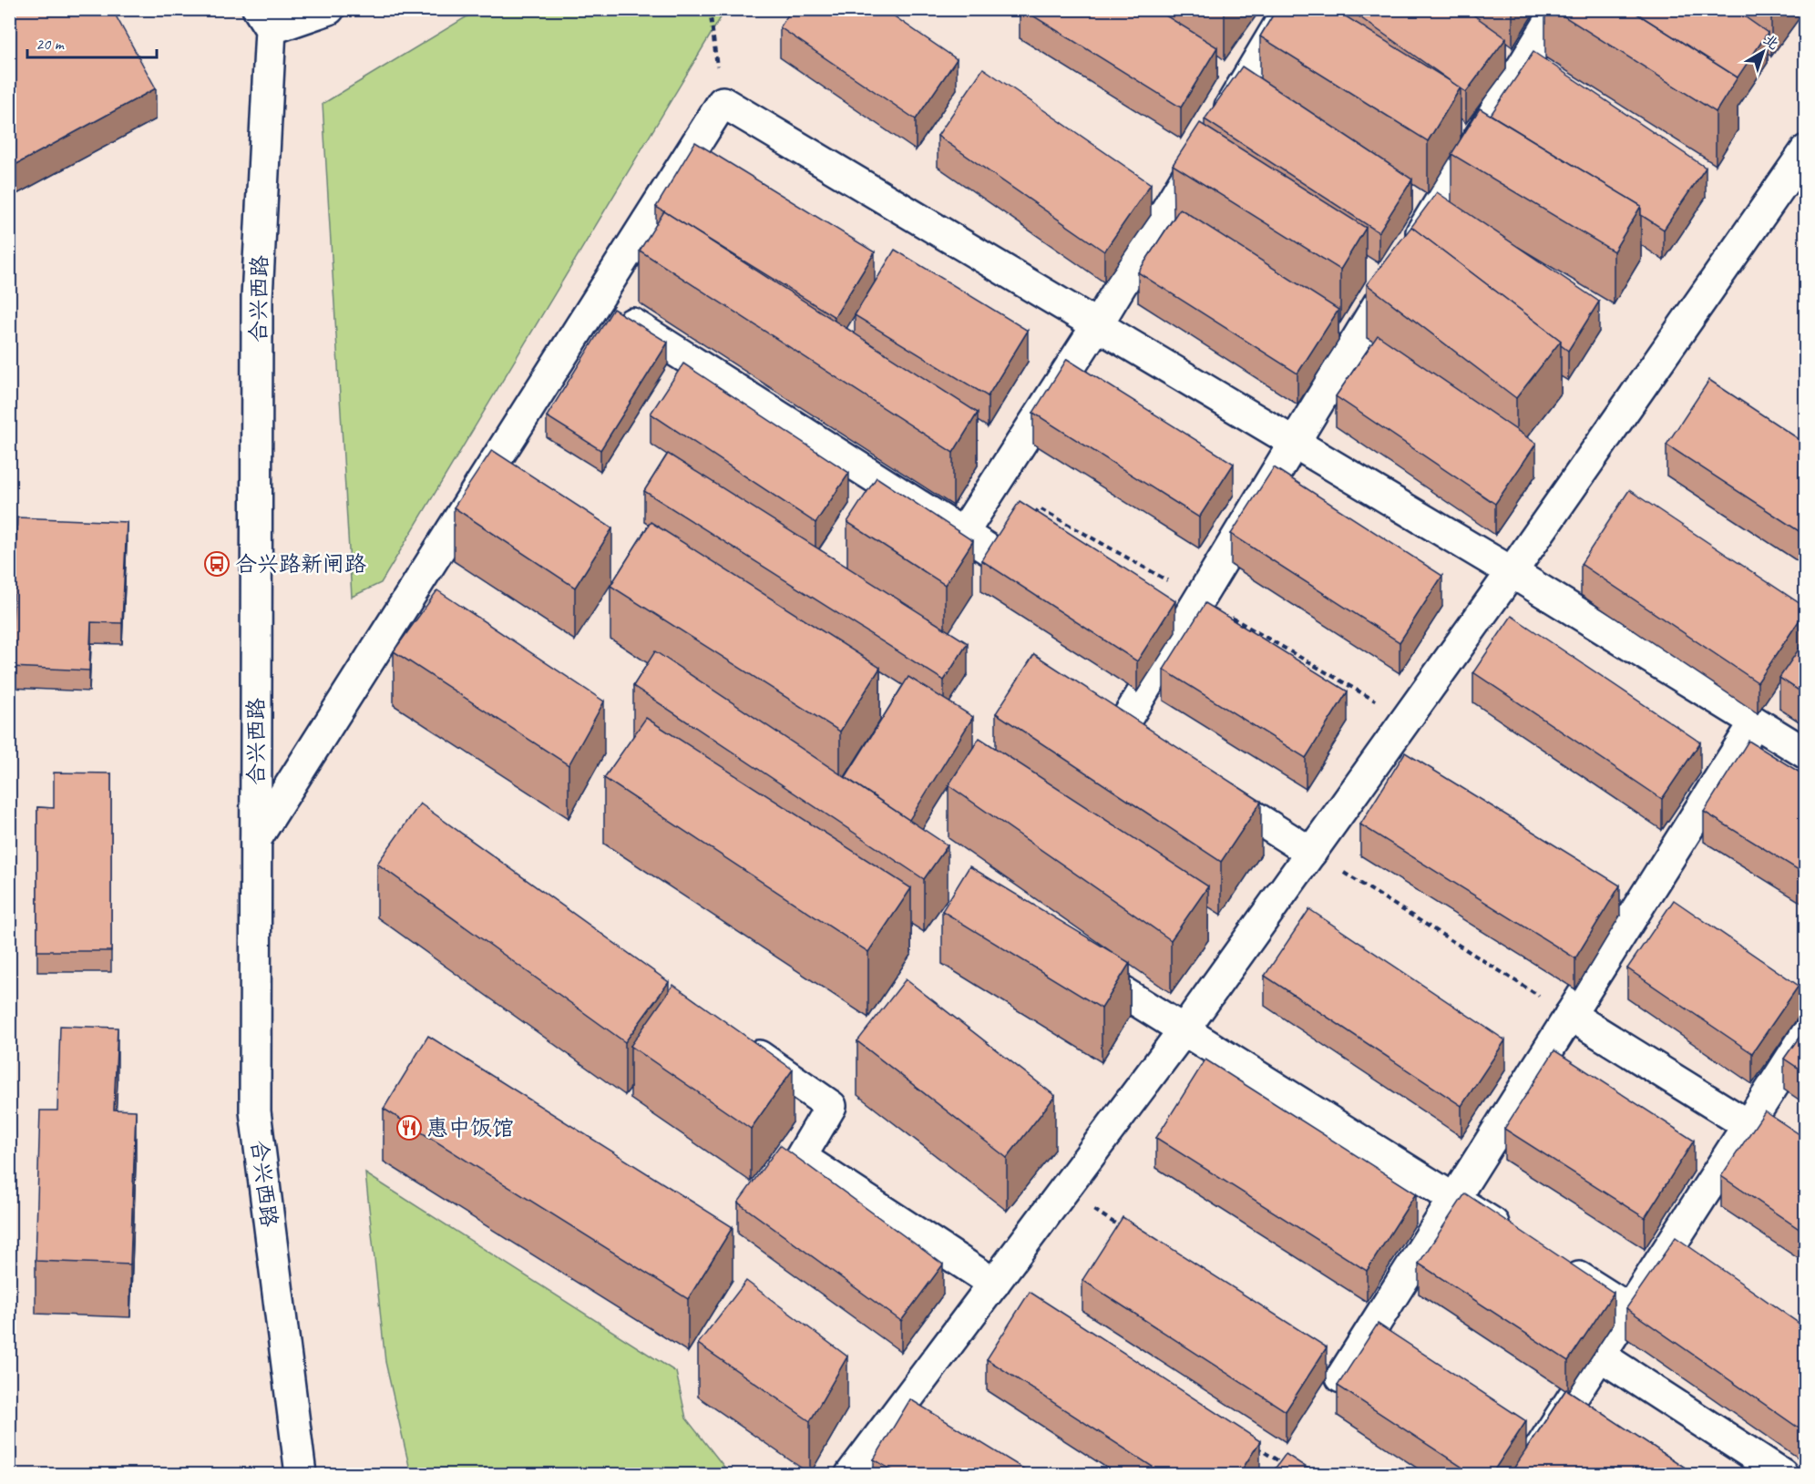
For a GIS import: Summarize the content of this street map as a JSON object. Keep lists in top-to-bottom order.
{
  "streets": {
    "street": ["合兴西路"]
  },
  "places": {
    "bus stop": ["合兴路新闸路"],
    "restaurant": ["惠中饭馆"]
  },
  "scale_bar": "20 m",
  "north": "top right"
}
